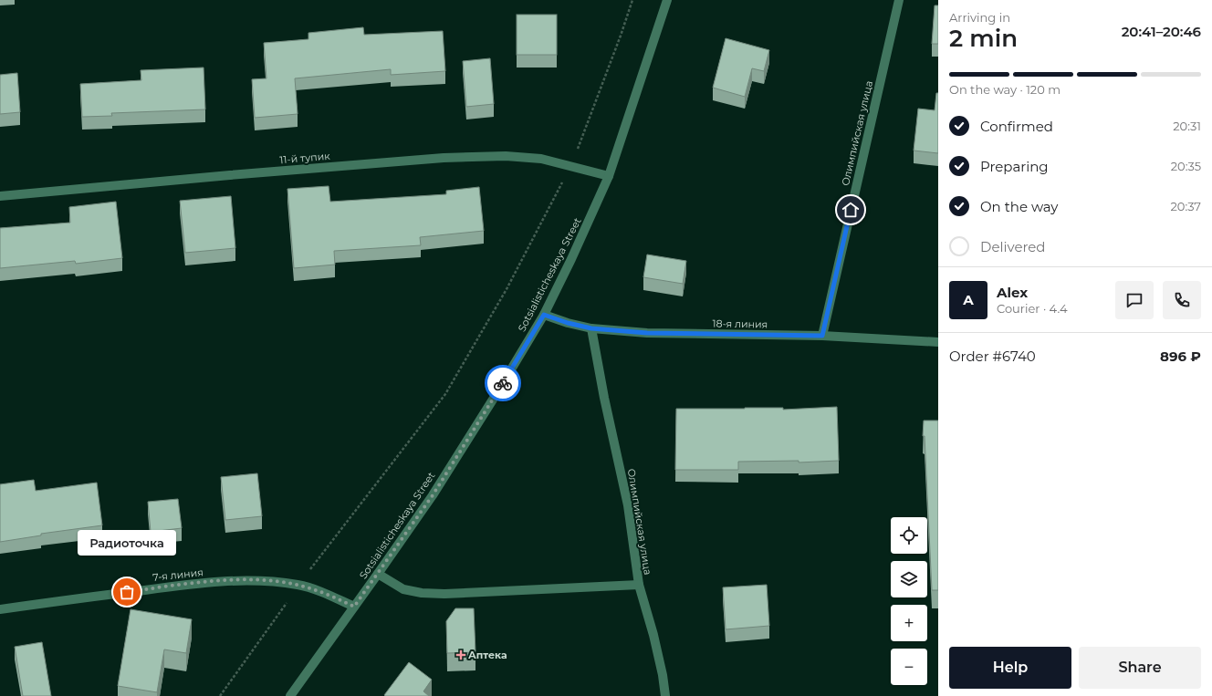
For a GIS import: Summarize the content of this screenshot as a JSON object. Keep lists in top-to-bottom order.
{
  "streets": {
    "street": [
      "Олимпийская улица",
      "11-й тупик",
      "Sotsialisticheskaya Street",
      "18-я линия",
      "7-я линия"
    ]
  },
  "crossings": [
    ["Олимпийская улица", "18-я линия"],
    ["11-й тупик", "Sotsialisticheskaya Street"],
    ["Sotsialisticheskaya Street", "18-я линия"],
    ["Sotsialisticheskaya Street", "7-я линия"]
  ],
  "places": {
    "other": ["Радиоточка"],
    "health": ["Аптека"]
  },
  "page": {
    "heading": ["2 min", "Arriving in", "20:41–20:46"],
    "panel": [
      "Alex",
      "Courier · 4.4",
      "Order #6740",
      "896 ₽"
    ],
    "bar": "On the way · 120 m",
    "list": [
      ["Confirmed", "20:31"],
      ["Preparing", "20:35"],
      ["On the way", "20:37"],
      "Delivered"
    ],
    "round": "A",
    "map_buttons": ["+", "−"],
    "bubble": "Радиоточка",
    "buttons": ["Help", "Share"]
  }
}
